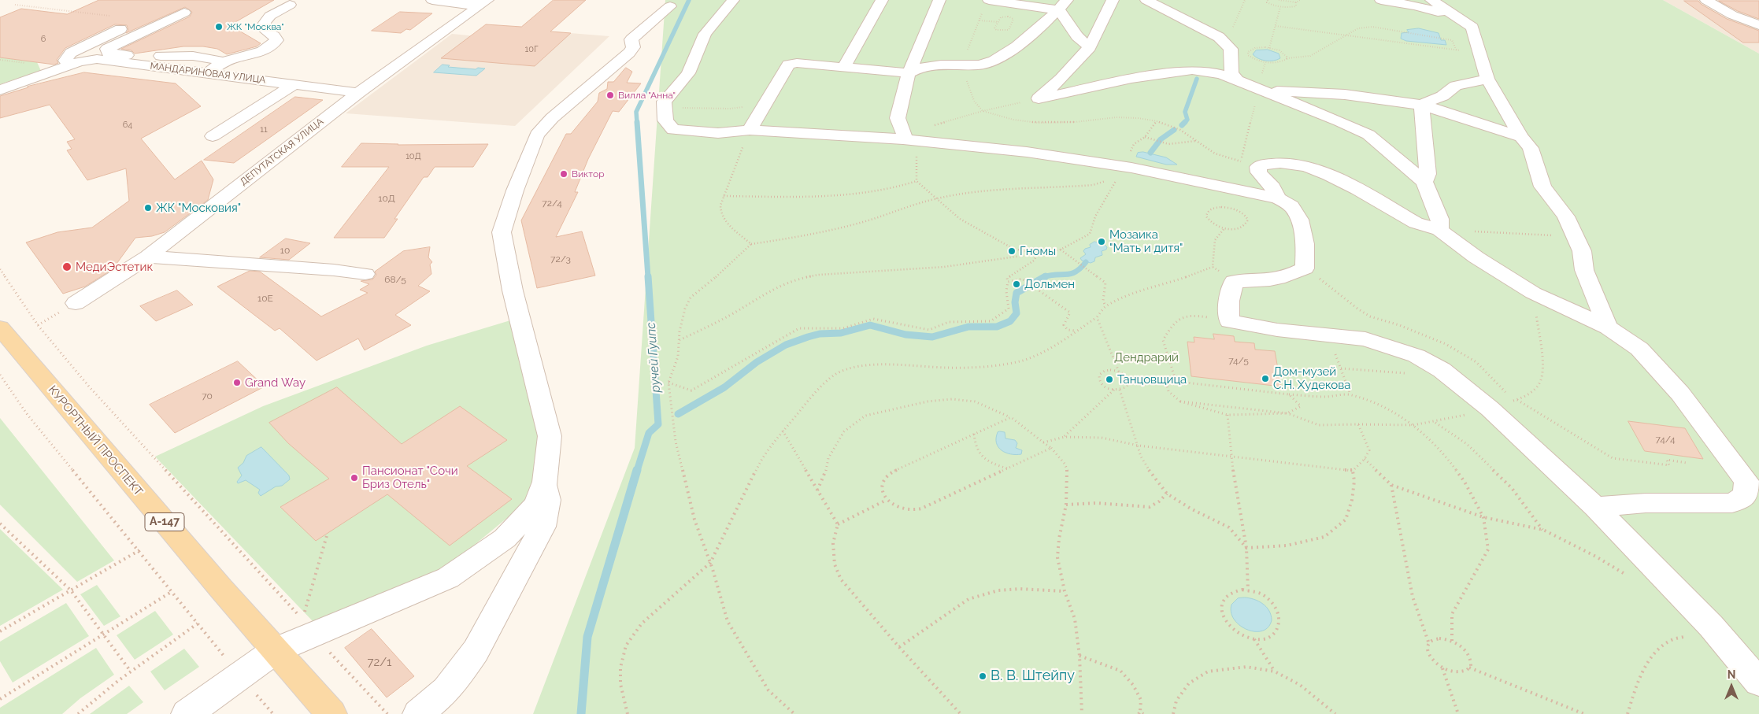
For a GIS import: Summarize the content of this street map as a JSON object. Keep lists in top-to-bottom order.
{
  "streets": {
    "main road": ["КУРОРТНЫЙ ПРОСПЕКТ", "А-147"],
    "street": ["МАНДАРИНОВАЯ УЛИЦА", "ДЕПУТАТСКАЯ УЛИЦА"]
  },
  "crossings": [
    ["МАНДАРИНОВАЯ УЛИЦА", "ДЕПУТАТСКАЯ УЛИЦА"]
  ],
  "water": ["ручей Гуипс"],
  "parks": ["Дендрарий"],
  "places": [
    "ЖК \"Москва\"",
    "Вилла \"Анна\"",
    "Виктор",
    "ЖК \"Московия\"",
    "Мозаика \"Мать и дитя\"",
    "Гномы",
    "МедиЭстетик",
    "Дольмен",
    "Дом-музей С.Н. Худекова",
    "Танцовщица",
    "Grand Way",
    "Пансионат \"Сочи Бриз Отель\"",
    "В. В. Штейпу"
  ],
  "house_numbers": [
    "6",
    "10Г",
    "64",
    "11",
    "10Д",
    "10Д",
    "72/4",
    "10",
    "72/3",
    "68/5",
    "10Е",
    "74/5",
    "70",
    "74/4",
    "72/1"
  ],
  "north": "top"
}
